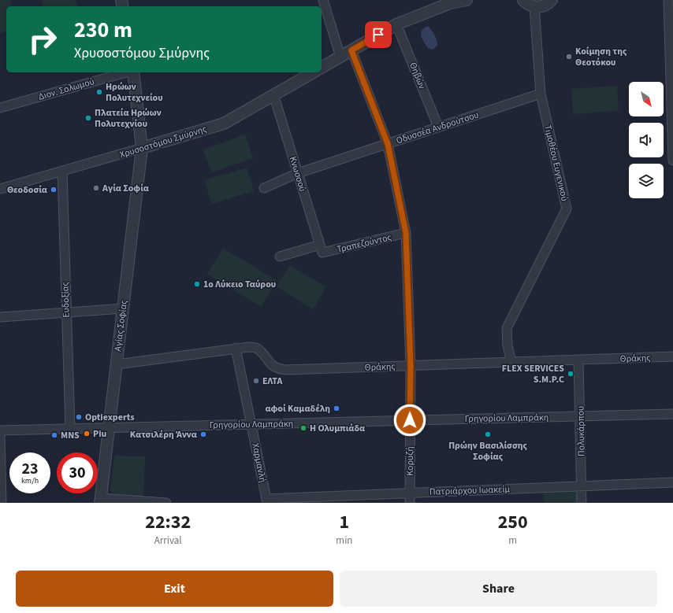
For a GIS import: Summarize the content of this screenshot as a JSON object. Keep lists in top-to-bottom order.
{
  "streets": {
    "street": [
      "Θηβών",
      "Διον. Σολωμού",
      "Οδυσσέα Ανδρούτσου",
      "Χρυσοστόμου Σμύρνης",
      "Τιμοθέου Ευγενικού",
      "Κνωσσού",
      "Τραπεζούντος",
      "Ευδοξίας",
      "Αγίας Σοφίας",
      "Θράκης",
      "Γρηγορίου Λαμπράκη",
      "Πολυκάρπου",
      "Κορυζή",
      "Χαρμανλή",
      "Πατριάρχου Ιωακείμ"
    ]
  },
  "crossings": [
    ["Θηβών", "Οδυσσέα Ανδρούτσου"],
    ["Οδυσσέα Ανδρούτσου", "Τιμοθέου Ευγενικού"],
    ["Οδυσσέα Ανδρούτσου", "Κνωσσού"],
    ["Οδυσσέα Ανδρούτσου", "Κορυζή"],
    ["Χρυσοστόμου Σμύρνης", "Κνωσσού"],
    ["Χρυσοστόμου Σμύρνης", "Ευδοξίας"],
    ["Χρυσοστόμου Σμύρνης", "Αγίας Σοφίας"],
    ["Τιμοθέου Ευγενικού", "Θράκης"],
    ["Κνωσσού", "Τραπεζούντος"],
    ["Τραπεζούντος", "Κορυζή"],
    ["Ευδοξίας", "Γρηγορίου Λαμπράκη"],
    ["Αγίας Σοφίας", "Θράκης"],
    ["Αγίας Σοφίας", "Γρηγορίου Λαμπράκη"],
    ["Θράκης", "Πολυκάρπου"],
    ["Θράκης", "Κορυζή"],
    ["Θράκης", "Χαρμανλή"],
    ["Γρηγορίου Λαμπράκη", "Πολυκάρπου"],
    ["Γρηγορίου Λαμπράκη", "Κορυζή"],
    ["Γρηγορίου Λαμπράκη", "Χαρμανλή"],
    ["Πολυκάρπου", "Πατριάρχου Ιωακείμ"],
    ["Κορυζή", "Πατριάρχου Ιωακείμ"],
    ["Χαρμανλή", "Πατριάρχου Ιωακείμ"]
  ],
  "places": [
    "Κοίμηση της Θεοτόκου",
    "Ηρώων Πολυτεχνείου",
    "Πλατεία Ηρώων Πολυτεχνίου",
    "Αγία Σοφία",
    "Θεοδοσία",
    "1ο Λύκειο Ταύρου",
    "FLEX SERVICES S.M.P.C",
    "ΕΛΤΑ",
    "αφοί Καμαδέλη",
    "Optiexperts",
    "Η Ολυμπιάδα",
    "Piu",
    "Κατσιλέρη Άννα",
    "Πρώην Βασιλίσσης Σοφίας",
    "MNS"
  ],
  "north": "bottom right",
  "page": {
    "turn": ["230 m", "Χρυσοστόμου Σμύρνης"],
    "speed": "23 km/h",
    "limit": "30",
    "eta": [
      "22:32",
      "Arrival",
      "1",
      "min",
      "250",
      "m"
    ],
    "buttons": ["Exit", "Share"]
  }
}
